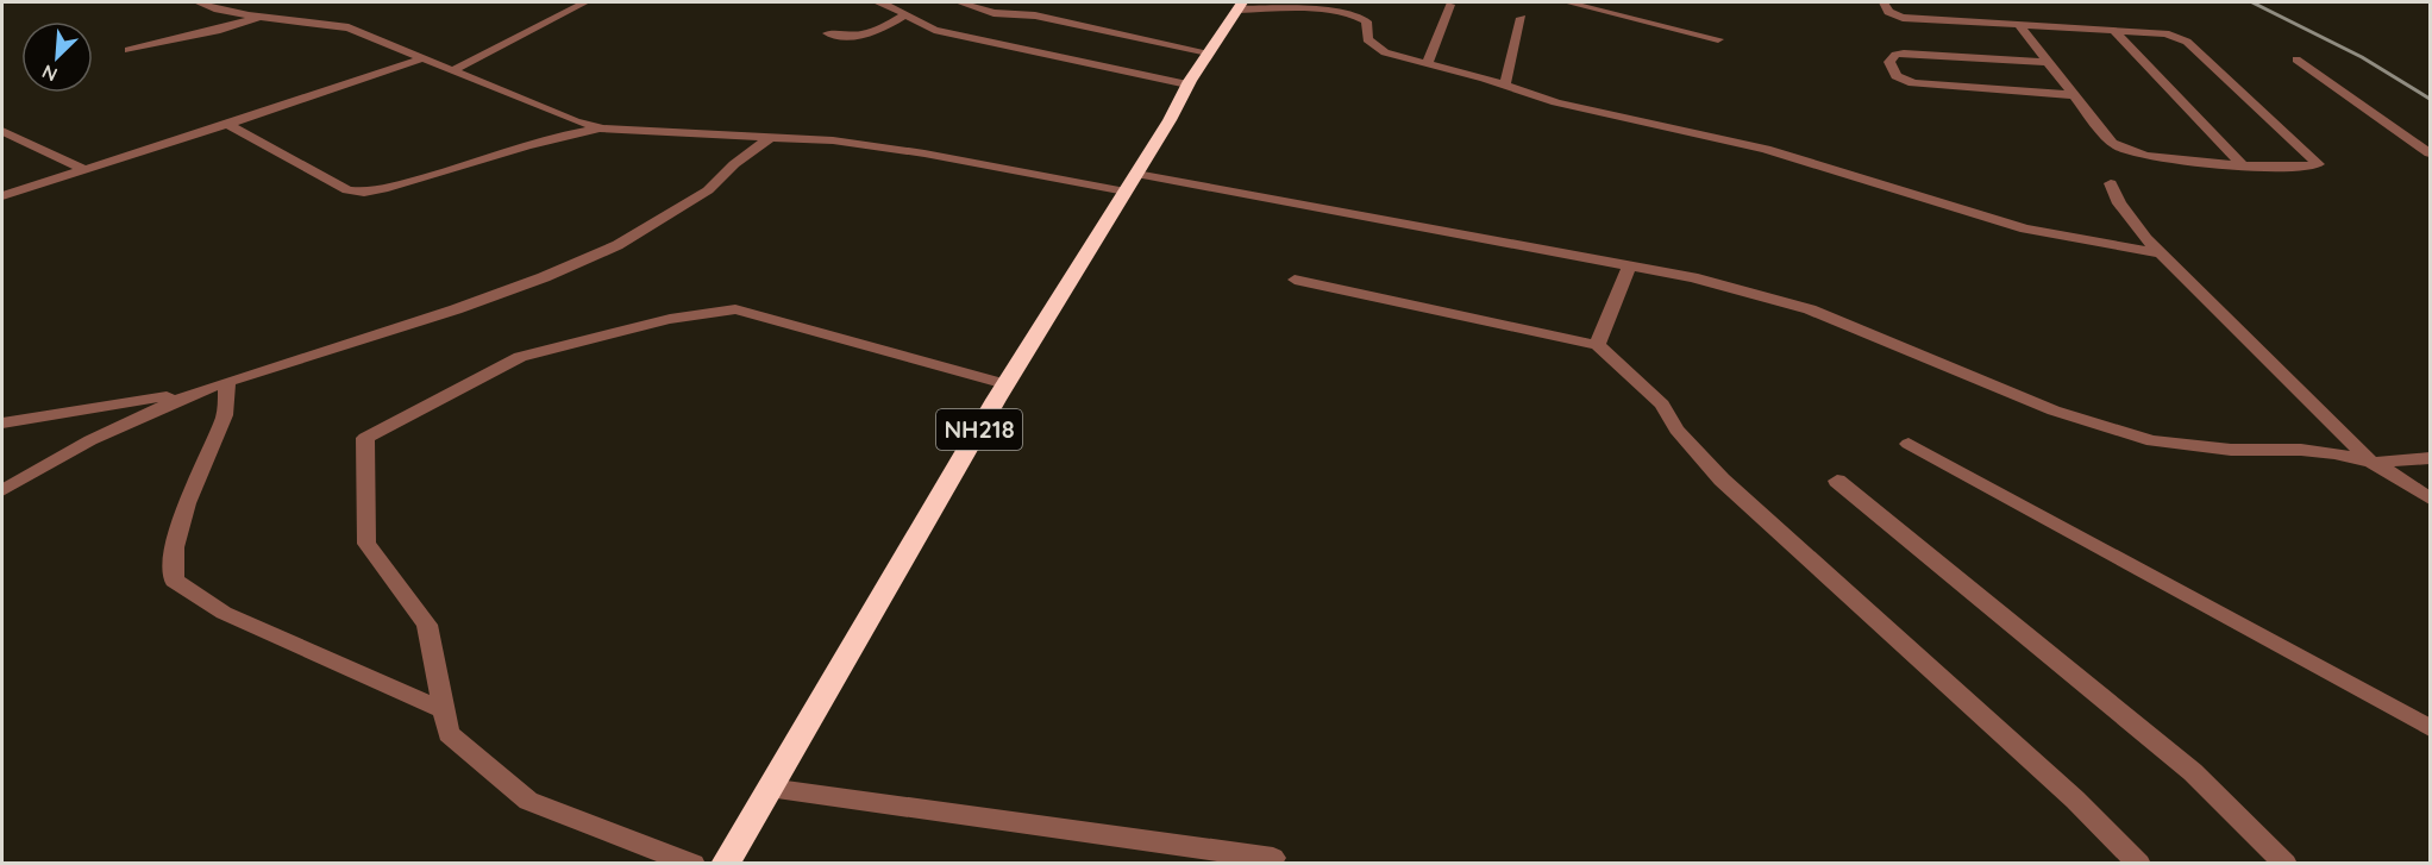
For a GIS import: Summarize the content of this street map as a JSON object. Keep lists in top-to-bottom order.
{
  "streets": {
    "highway": ["NH218"]
  },
  "north": "bottom left"
}
